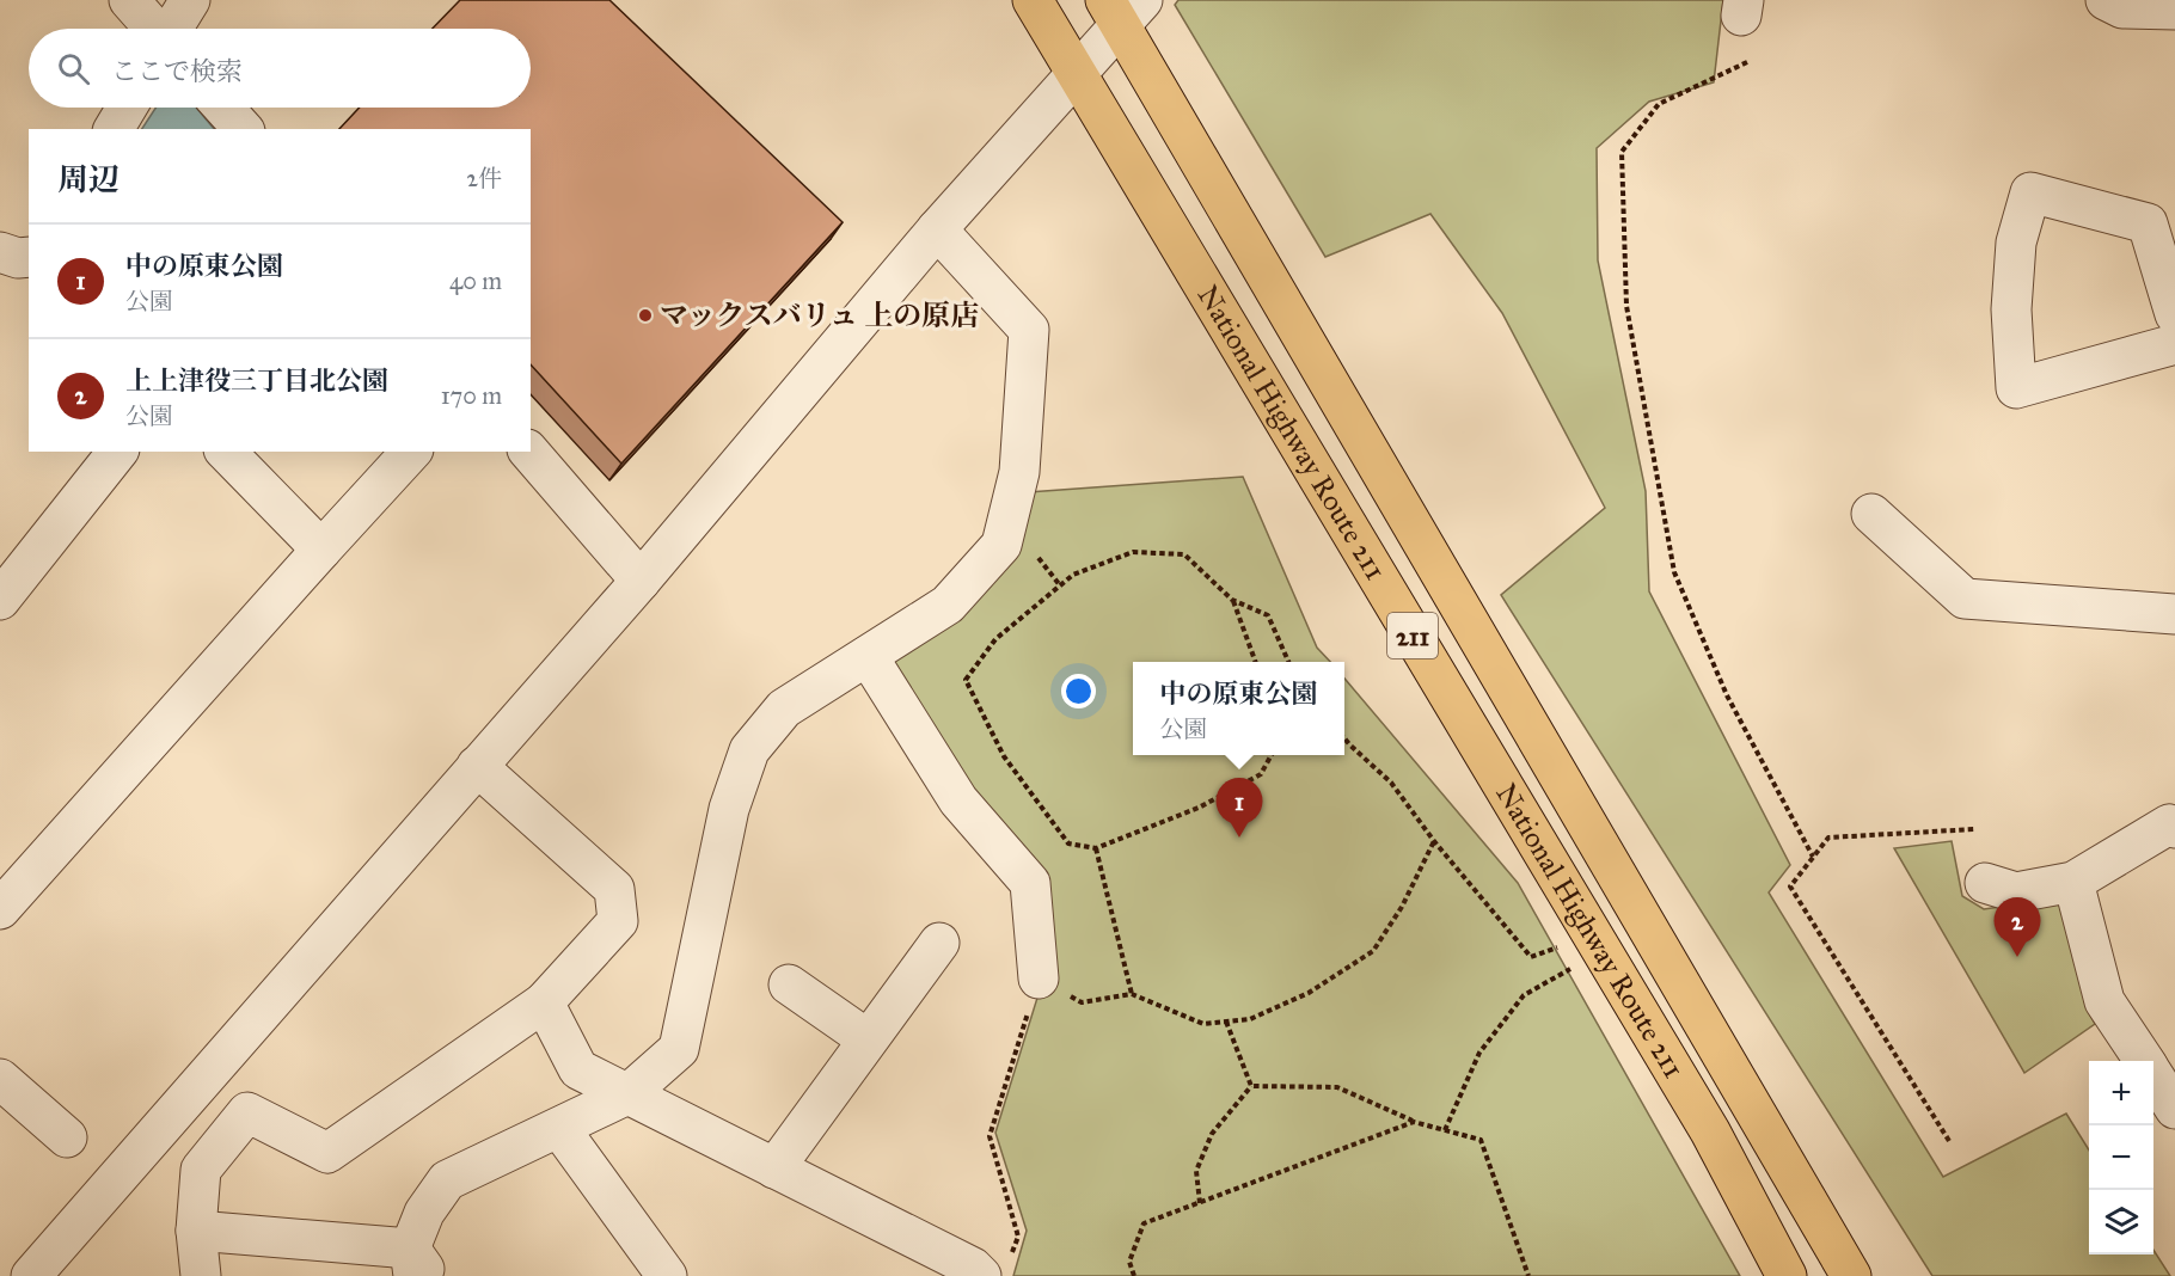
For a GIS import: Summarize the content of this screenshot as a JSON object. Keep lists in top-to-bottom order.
{
  "streets": {
    "highway": ["National Highway Route 211", "211"]
  },
  "places": ["マックスバリュ 上の原店"],
  "page": {
    "search": "ここで検索",
    "heading": ["周辺", "2件"],
    "list": [
      {
        "mark": "1",
        "name": "中の原東公園",
        "note": "公園",
        "value": "40 m"
      },
      {
        "mark": "2",
        "name": "上上津役三丁目北公園",
        "note": "公園",
        "value": "170 m"
      }
    ],
    "popup": ["中の原東公園", "公園"],
    "pins": ["1", "2"],
    "map_buttons": ["+", "−"]
  }
}
